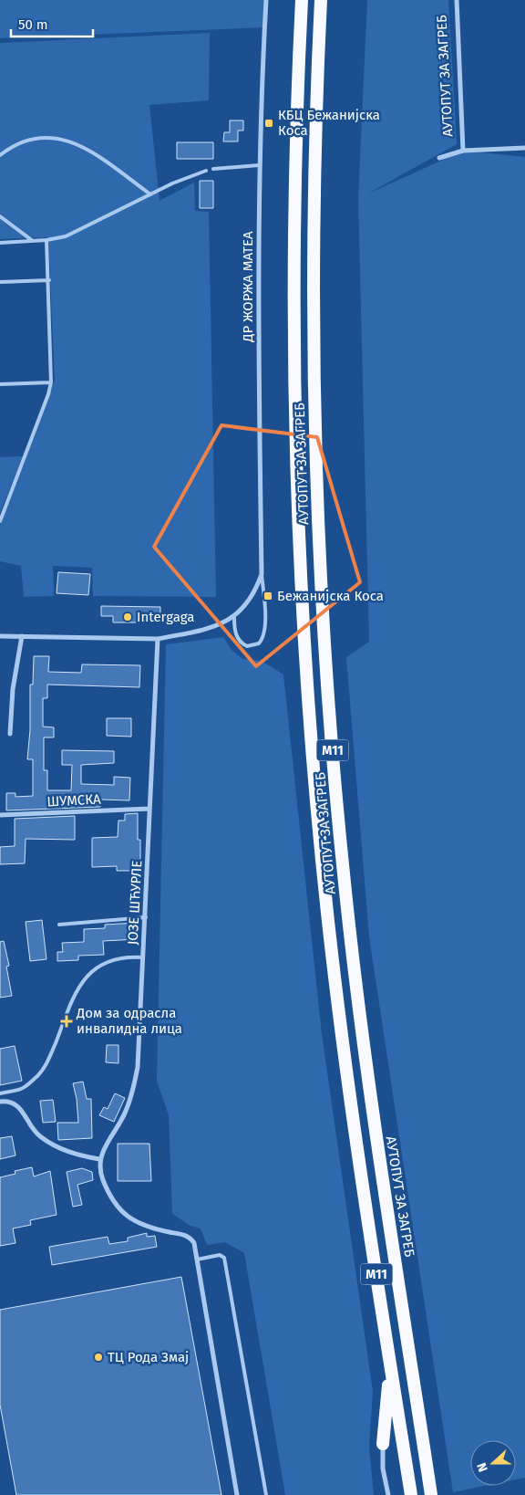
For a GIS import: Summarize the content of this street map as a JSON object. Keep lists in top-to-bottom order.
{
  "streets": {
    "highway": ["АУТОПУТ ЗА ЗАГРЕБ", "M11"],
    "street": ["ДР ЖОРЖА МАТЕА", "ШУМСКА", "ЈОЗЕ ШЋУРЛЕ"]
  },
  "crossings": [
    ["ШУМСКА", "ЈОЗЕ ШЋУРЛЕ"]
  ],
  "places": {
    "transit": ["КБЦ Бежанијска Коса", "Бежанијска Коса"],
    "other": ["Intergaga", "ТЦ Рода Змај"],
    "health": ["Дом за одрасла инвалидна лица"]
  },
  "scale_bar": "50 m",
  "north": "left"
}
